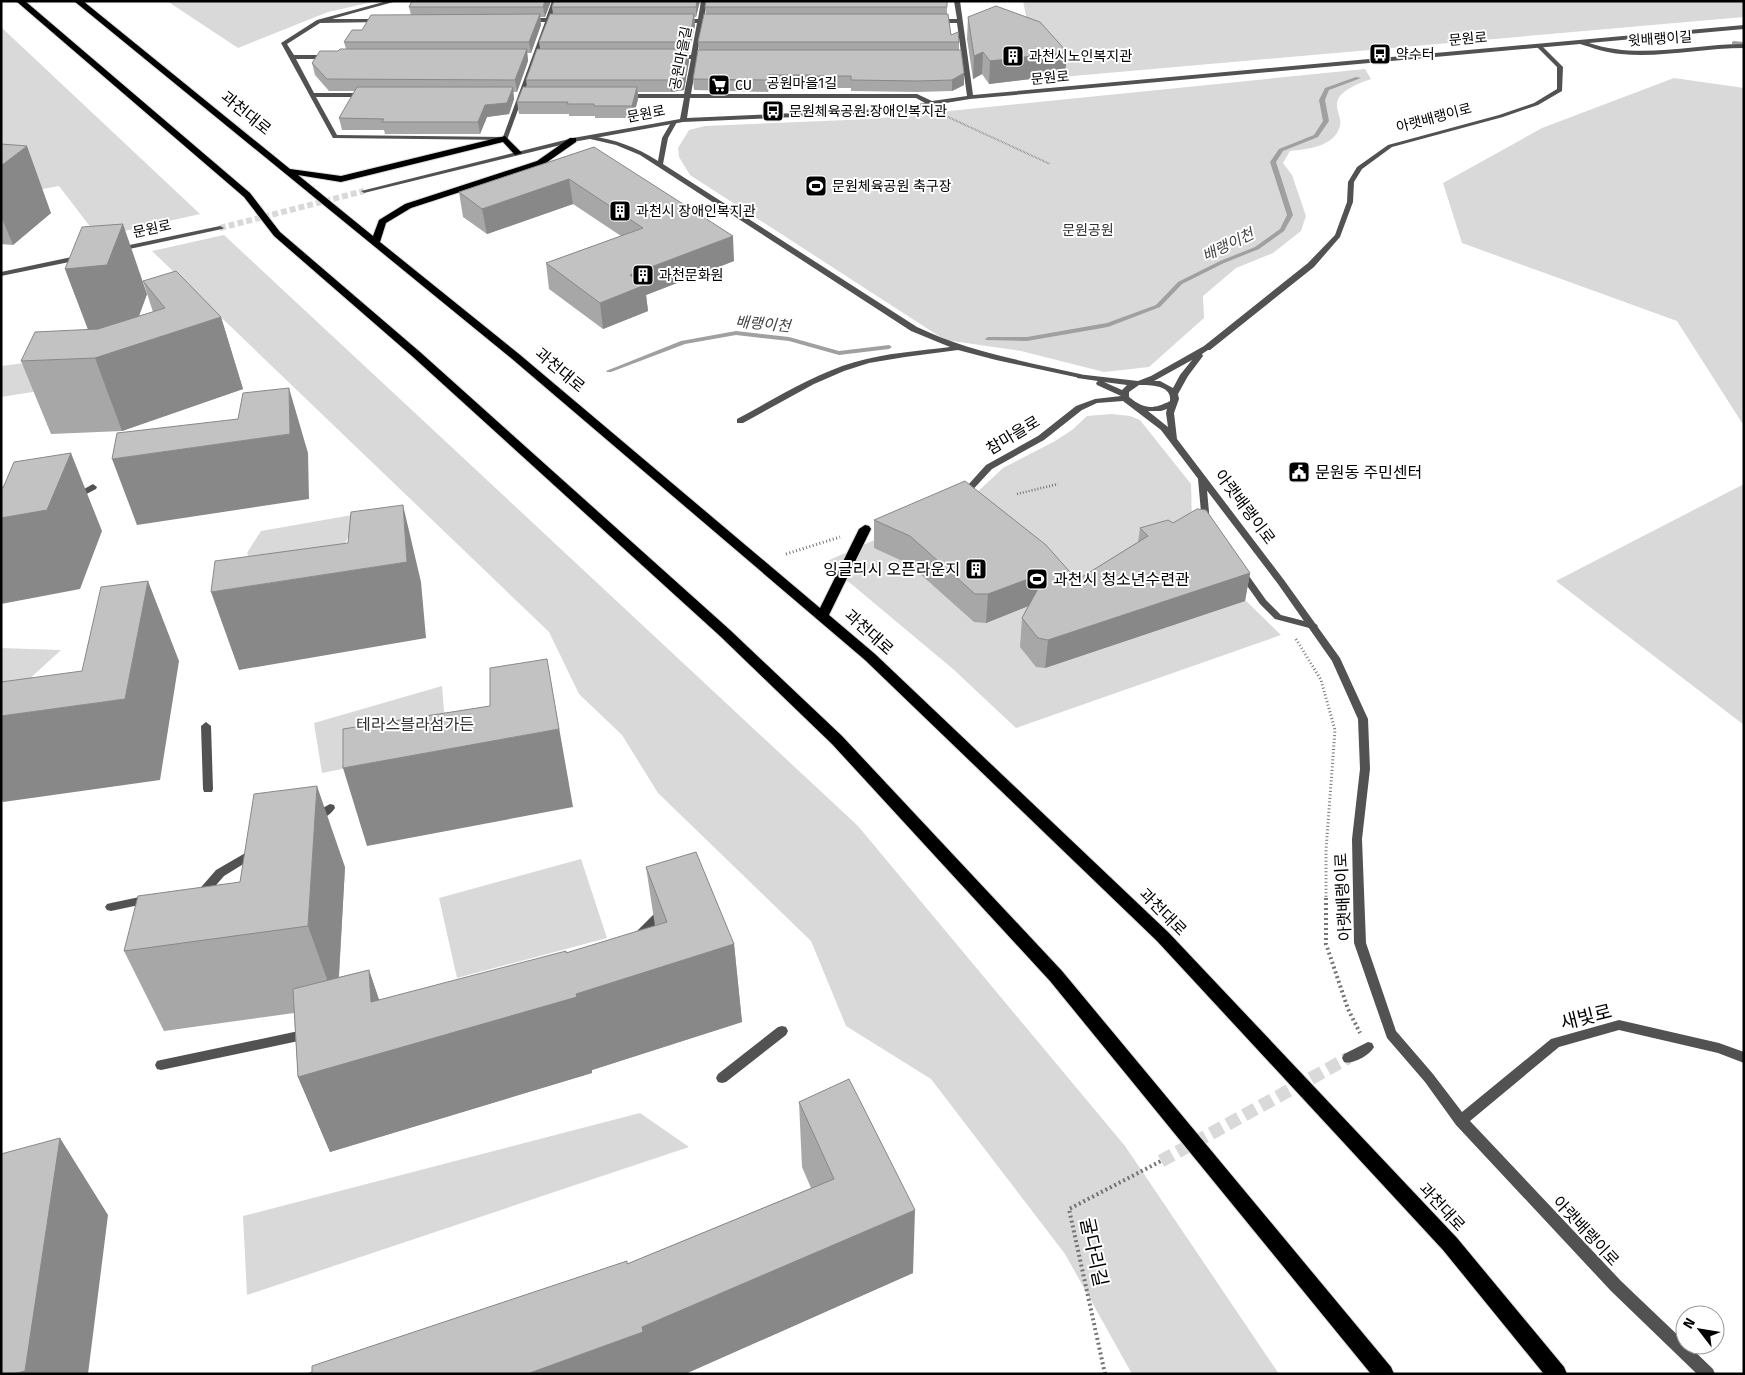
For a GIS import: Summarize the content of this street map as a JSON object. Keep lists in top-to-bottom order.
{
  "streets": {
    "highway": ["과천대로"],
    "street": [
      "문원로",
      "윗배랭이길",
      "공원마을길",
      "공원마을1길",
      "아랫배랭이로",
      "참마을로",
      "새빛로"
    ],
    "path": ["굴다리길"]
  },
  "crossings": [
    ["문원로", "윗배랭이길"],
    ["문원로", "공원마을길"],
    ["문원로", "공원마을1길"],
    ["문원로", "아랫배랭이로"],
    ["공원마을길", "공원마을1길"],
    ["아랫배랭이로", "참마을로"],
    ["아랫배랭이로", "새빛로"]
  ],
  "water": ["배랭이천"],
  "parks": ["문원공원", "테라스블라섬가든"],
  "places": {
    "bus stop": ["약수터", "문원체육공원.장애인복지관"],
    "building": [
      "과천시노인복지관",
      "과천시 장애인복지관",
      "과천문화원",
      "잉글리시 오픈라운지"
    ],
    "supermarket": ["CU"],
    "sports": ["문원체육공원 축구장", "과천시 청소년수련관"],
    "public building": ["문원동 주민센터"]
  },
  "north": "top left"
}
